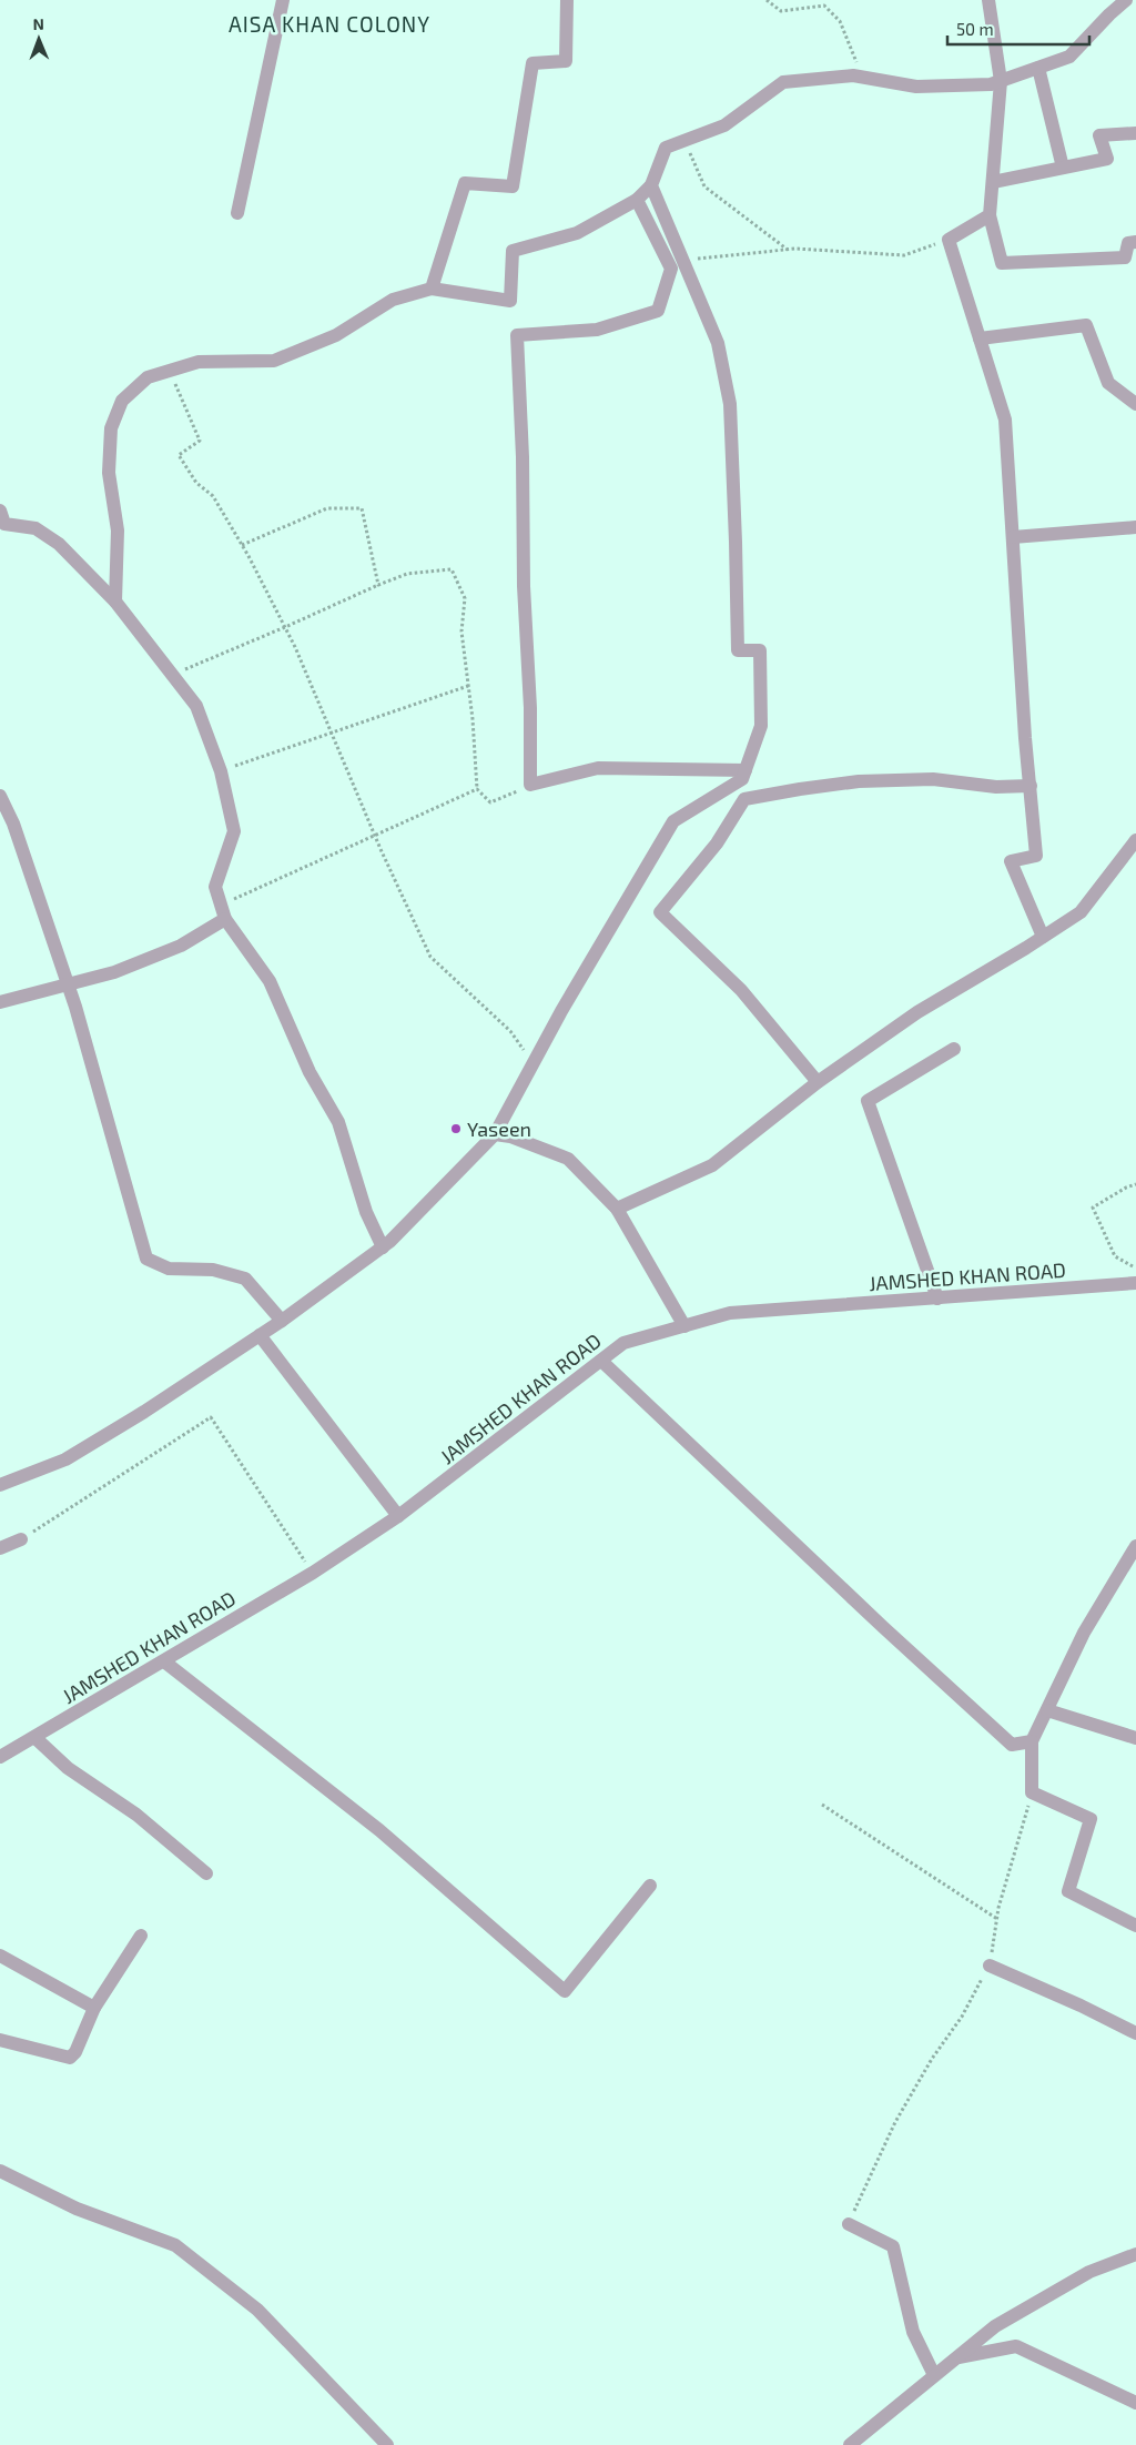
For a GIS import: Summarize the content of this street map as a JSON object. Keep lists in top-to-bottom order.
{
  "streets": {
    "street": ["JAMSHED KHAN ROAD"]
  },
  "districts": ["AISA KHAN COLONY"],
  "places": ["Yaseen"],
  "scale_bar": "50 m",
  "north": "top"
}
